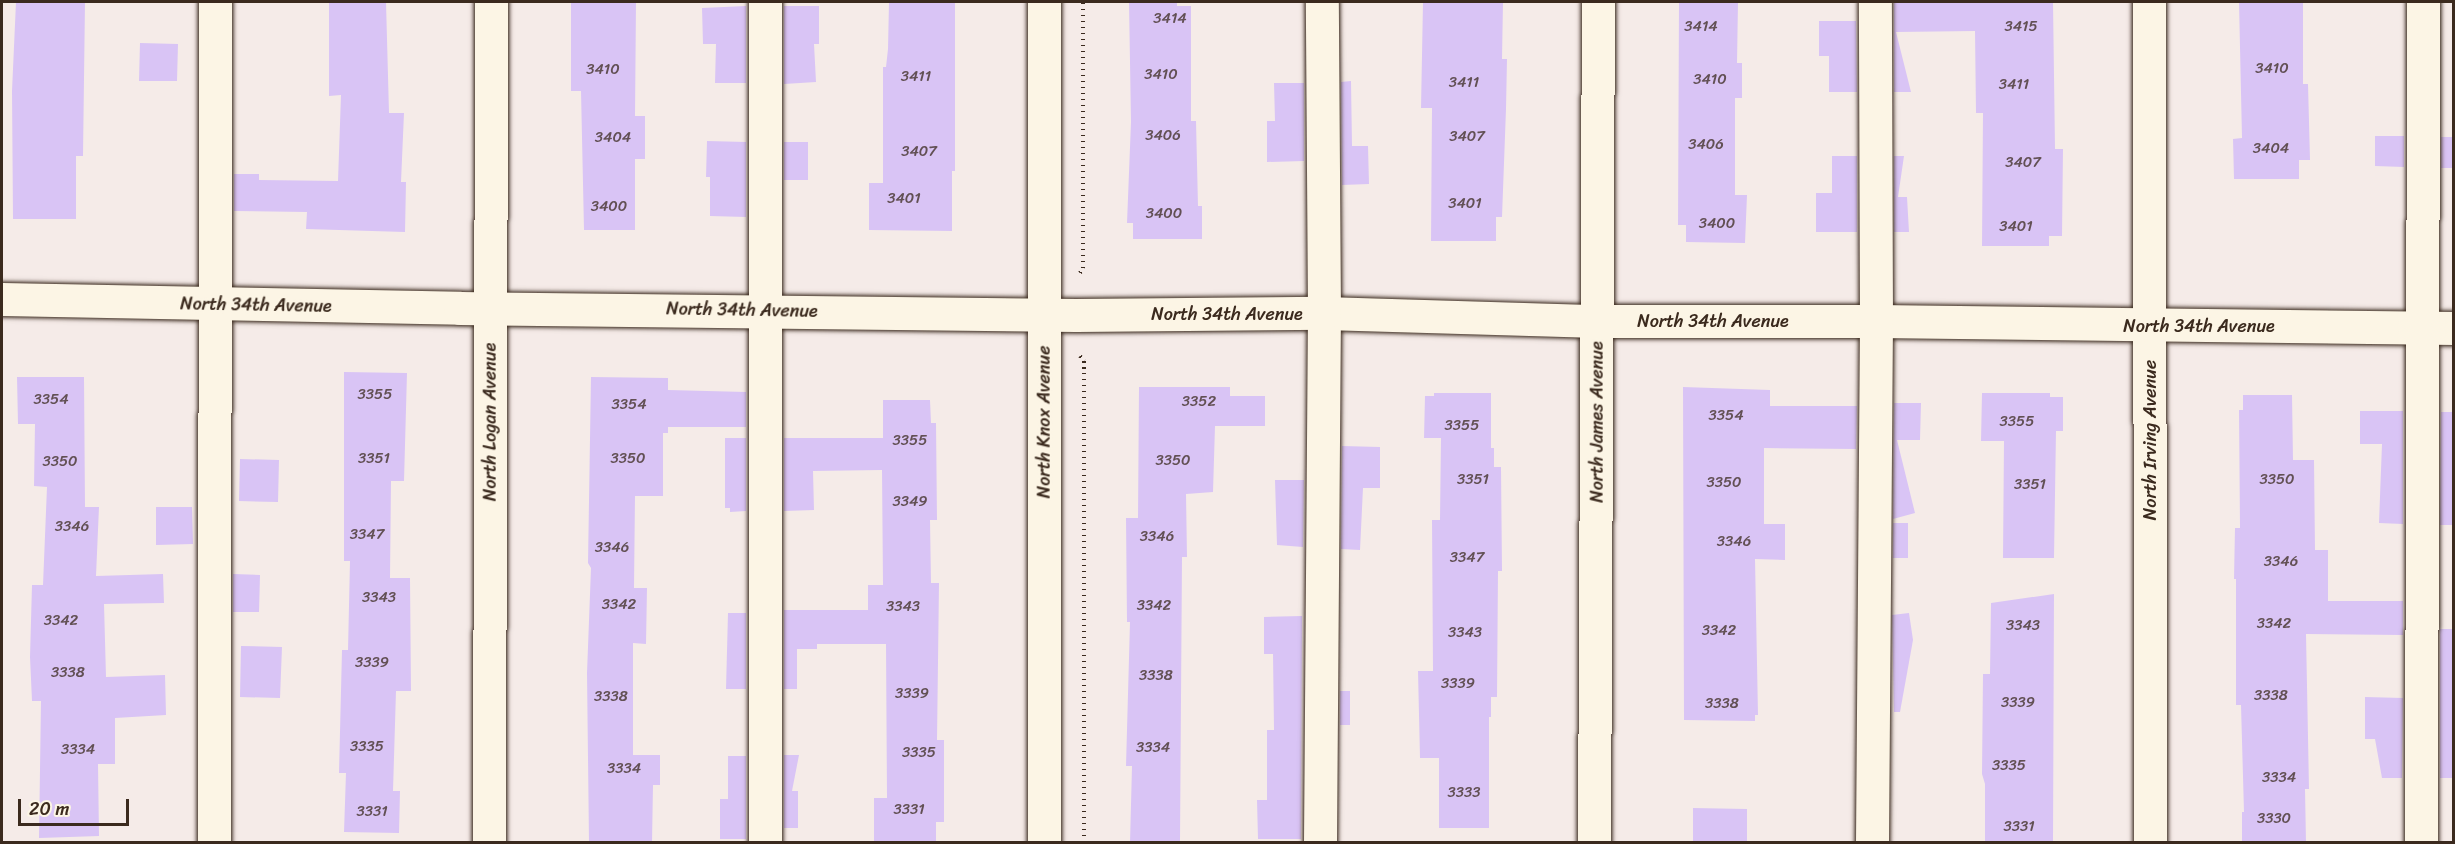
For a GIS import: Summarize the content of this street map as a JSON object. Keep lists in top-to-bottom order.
{
  "streets": {
    "street": [
      "North 34th Avenue",
      "North Logan Avenue",
      "North Knox Avenue",
      "North James Avenue",
      "North Irving Avenue"
    ]
  },
  "crossings": [
    ["North 34th Avenue", "North Logan Avenue"],
    ["North 34th Avenue", "North Knox Avenue"],
    ["North 34th Avenue", "North James Avenue"],
    ["North 34th Avenue", "North Irving Avenue"]
  ],
  "house_numbers": [
    "3414",
    "3414",
    "3415",
    "3410",
    "3410",
    "3410",
    "3411",
    "3410",
    "3411",
    "3411",
    "3406",
    "3407",
    "3404",
    "3406",
    "3404",
    "3407",
    "3407",
    "3401",
    "3401",
    "3400",
    "3400",
    "3400",
    "3401",
    "3355",
    "3354",
    "3352",
    "3354",
    "3354",
    "3355",
    "3355",
    "3355",
    "3351",
    "3350",
    "3350",
    "3350",
    "3351",
    "3350",
    "3350",
    "3351",
    "3349",
    "3346",
    "3347",
    "3346",
    "3346",
    "3346",
    "3347",
    "3346",
    "3343",
    "3342",
    "3342",
    "3343",
    "3342",
    "3342",
    "3343",
    "3342",
    "3343",
    "3339",
    "3338",
    "3338",
    "3339",
    "3339",
    "3338",
    "3338",
    "3339",
    "3338",
    "3335",
    "3334",
    "3334",
    "3335",
    "3335",
    "3334",
    "3334",
    "3333",
    "3331",
    "3331",
    "3330",
    "3331"
  ],
  "scale_bar": "20 m"
}
